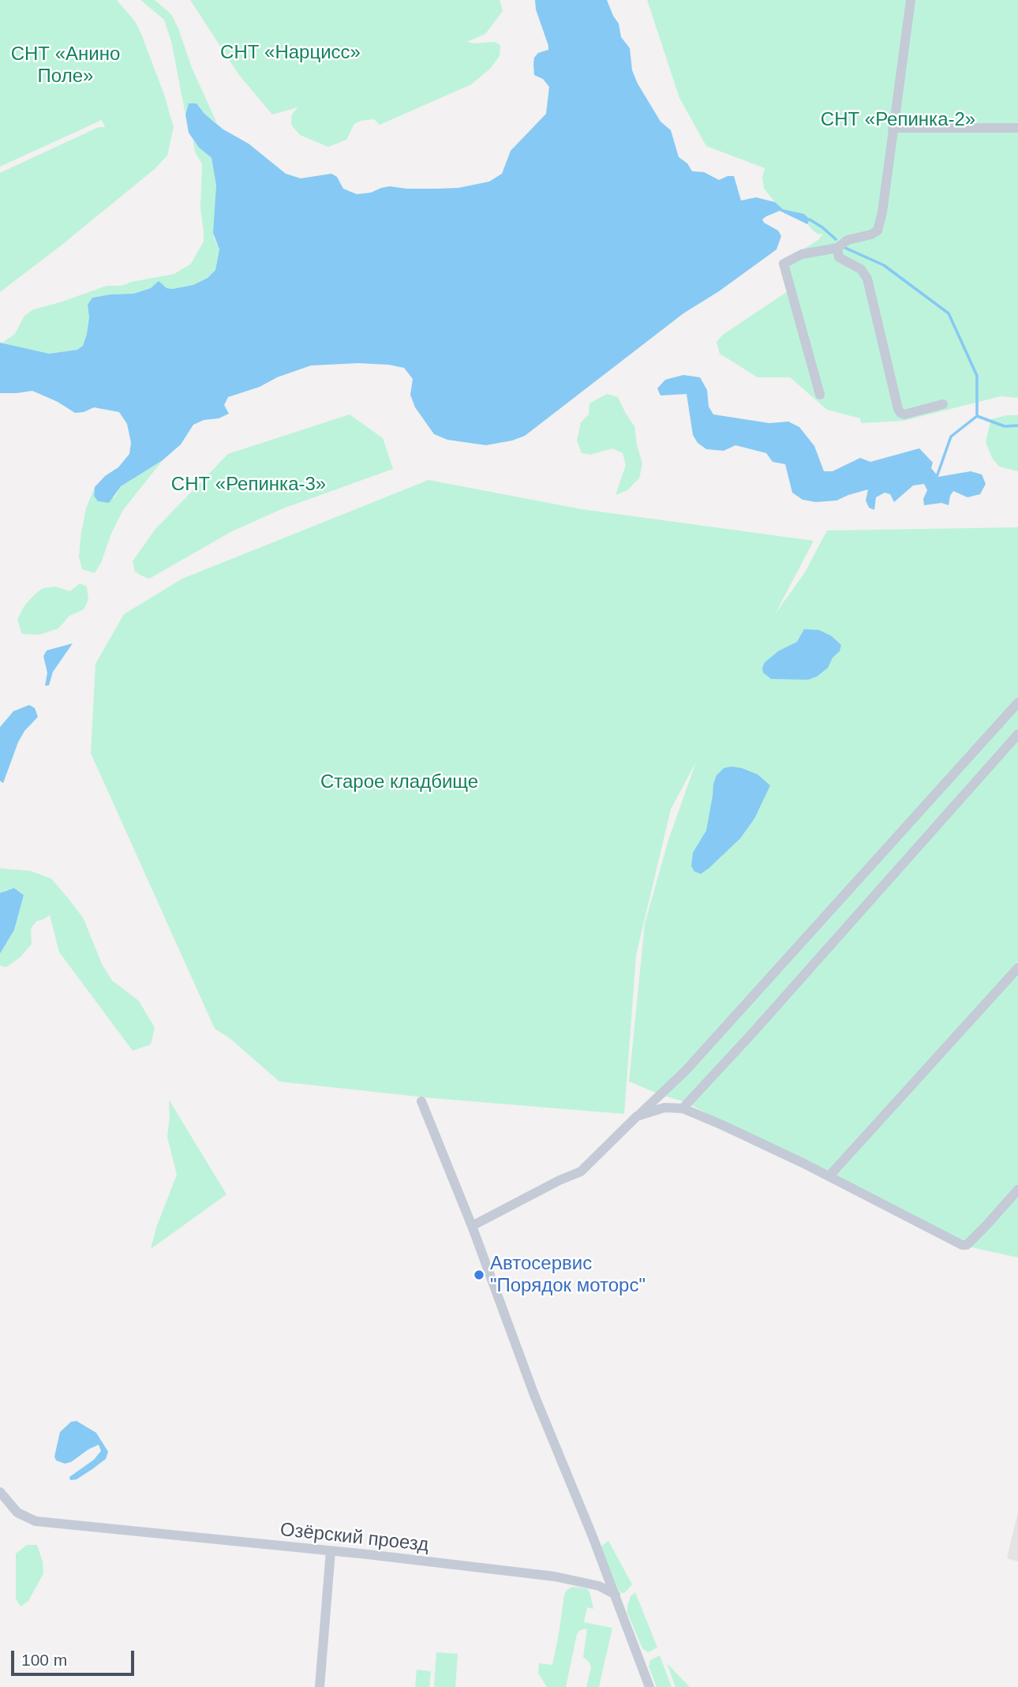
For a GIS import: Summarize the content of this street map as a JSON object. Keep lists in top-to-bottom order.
{
  "streets": {
    "street": ["Озёрский проезд"]
  },
  "parks": [
    "СНТ «Нарцисс»",
    "СНТ «Анино Поле»",
    "СНТ «Репинка-2»",
    "СНТ «Репинка-3»",
    "Старое кладбище"
  ],
  "places": ["Автосервис \"Порядок моторс\""],
  "scale_bar": "100 m"
}
